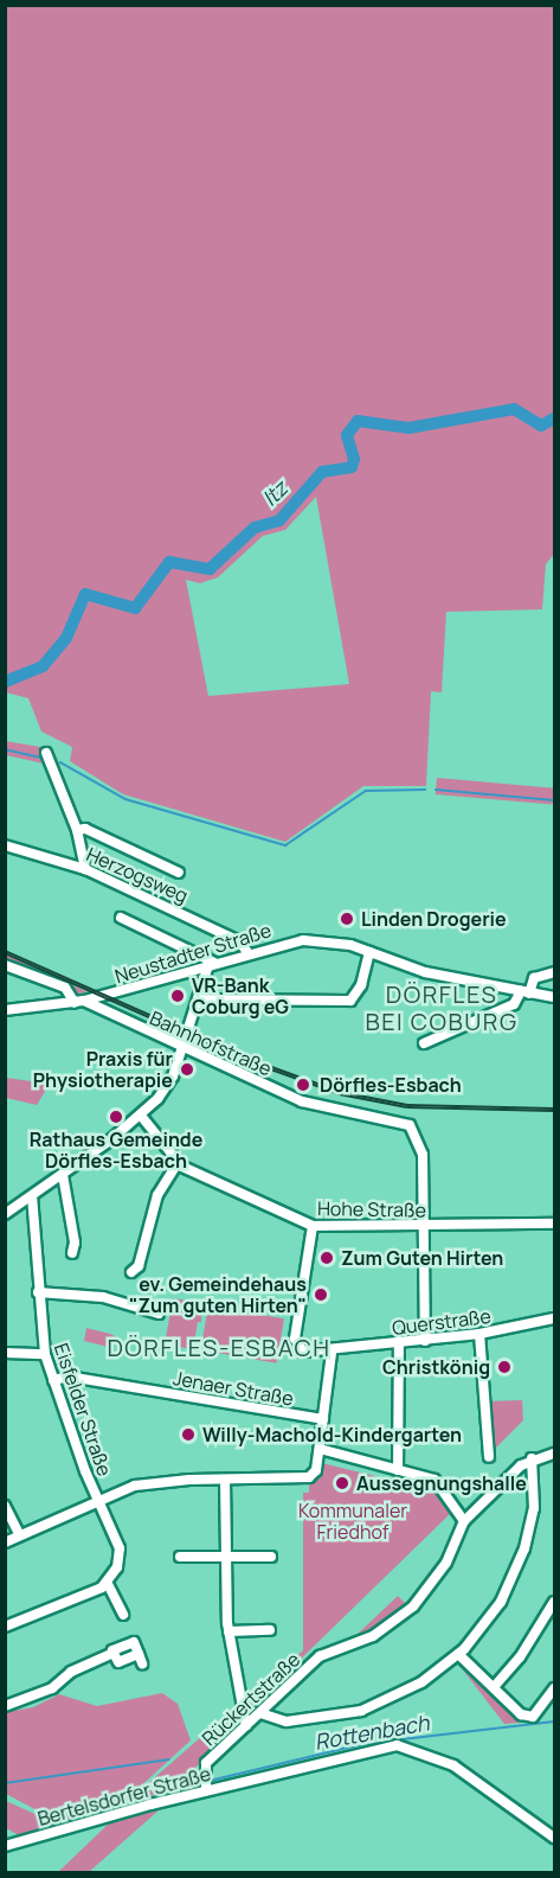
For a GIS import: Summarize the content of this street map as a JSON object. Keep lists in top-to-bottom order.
{
  "streets": {
    "street": [
      "Herzogsweg",
      "Neustadter Straße",
      "Bahnhofstraße",
      "Hohe Straße",
      "Querstraße",
      "Jenaer Straße",
      "Eisfelder Straße",
      "Rückertstraße",
      "Bertelsdorfer Straße"
    ]
  },
  "crossings": [
    ["Herzogsweg", "Neustadter Straße"],
    ["Neustadter Straße", "Bahnhofstraße"],
    ["Bahnhofstraße", "Hohe Straße"],
    ["Hohe Straße", "Querstraße"],
    ["Jenaer Straße", "Eisfelder Straße"],
    ["Rückertstraße", "Bertelsdorfer Straße"]
  ],
  "districts": ["DÖRFLES BEI COBURG", "DÖRFLES-ESBACH"],
  "water": ["Itz", "Rottenbach"],
  "parks": ["Kommunaler Friedhof"],
  "places": [
    "Linden Drogerie",
    "VR-Bank Coburg eG",
    "Praxis für Physiotherapie",
    "Dörfles-Esbach",
    "Rathaus Gemeinde Dörfles-Esbach",
    "Zum Guten Hirten",
    "ev. Gemeindehaus \"Zum guten Hirten\"",
    "Christkönig",
    "Willy-Machold-Kindergarten",
    "Aussegnungshalle"
  ]
}
